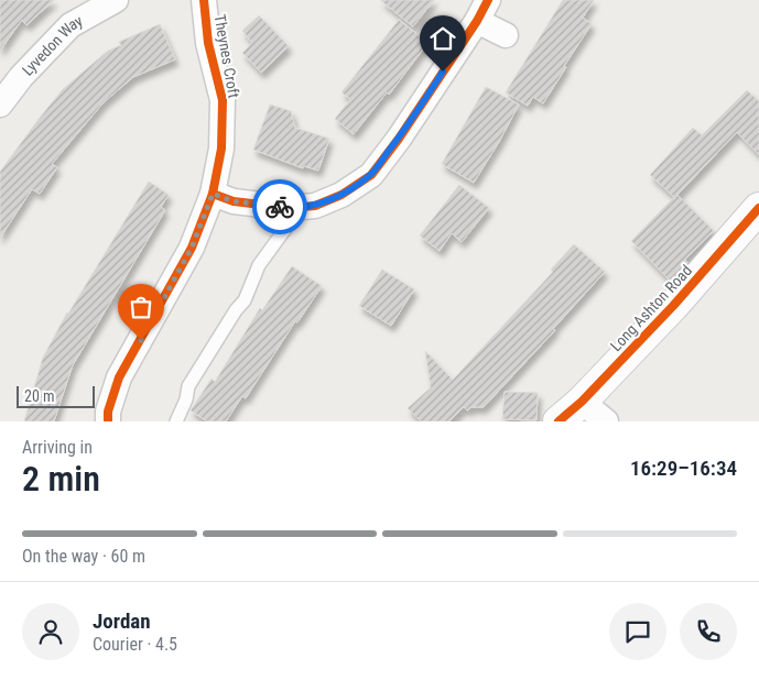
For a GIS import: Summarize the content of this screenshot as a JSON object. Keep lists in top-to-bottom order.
{
  "streets": {
    "street": ["Lyvedon Way", "Theynes Croft", "Long Ashton Road"]
  },
  "scale_bar": "20 m",
  "page": {
    "scale": "20 m",
    "heading": ["2 min", "Arriving in", "16:29–16:34"],
    "panel": ["Jordan", "Courier · 4.5"],
    "bar": "On the way · 60 m"
  }
}
